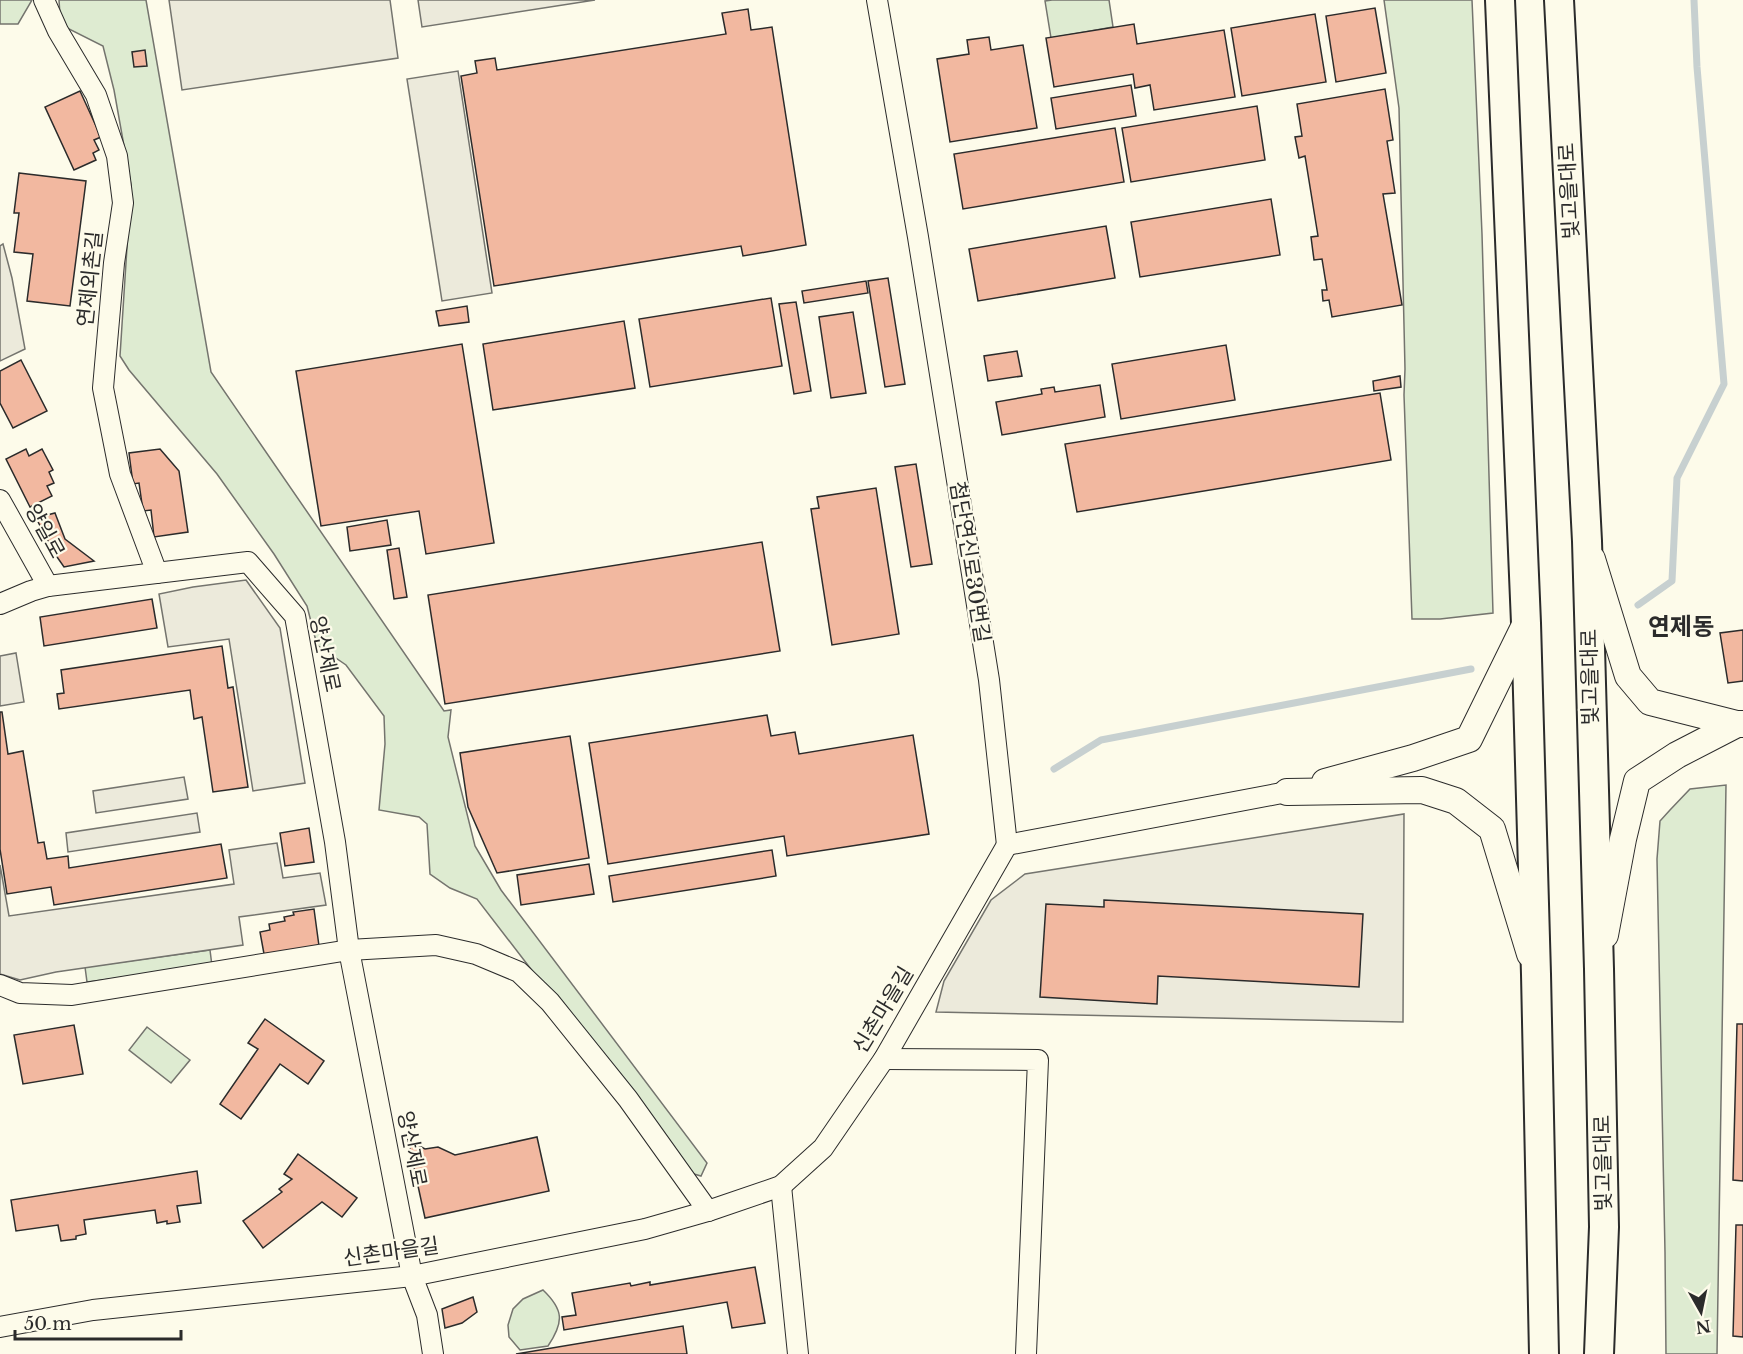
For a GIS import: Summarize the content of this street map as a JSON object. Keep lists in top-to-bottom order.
{
  "streets": {
    "main road": ["빛고을대로"],
    "street": [
      "연제외촌길",
      "양일로",
      "첨단연신로30번길",
      "양산제로",
      "신촌마을길"
    ]
  },
  "crossings": [
    ["연제외촌길", "양산제로"],
    ["양일로", "양산제로"],
    ["첨단연신로30번길", "신촌마을길"],
    ["양산제로", "신촌마을길"]
  ],
  "districts": ["연제동"],
  "scale_bar": "50 m",
  "north": "bottom"
}
